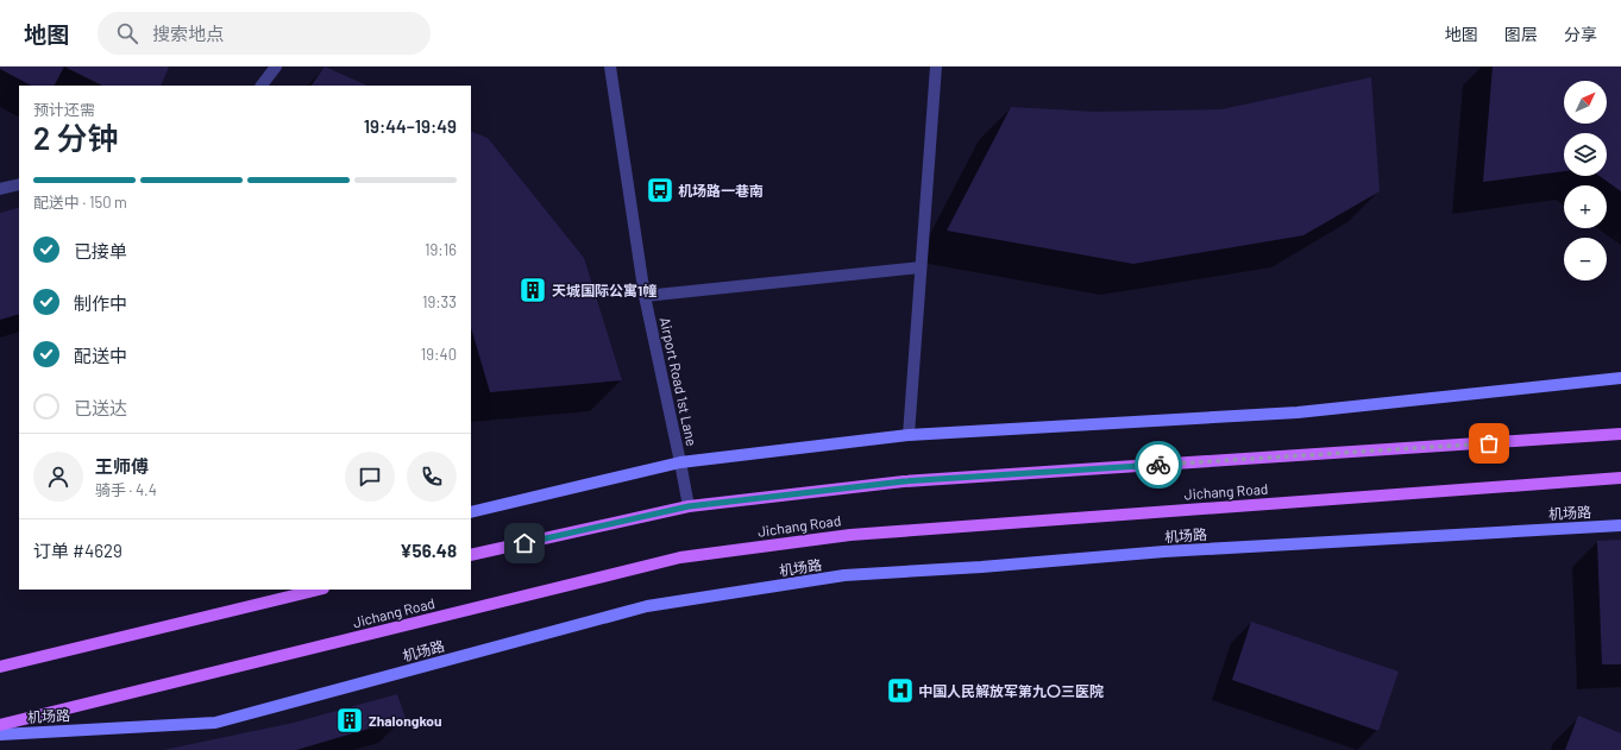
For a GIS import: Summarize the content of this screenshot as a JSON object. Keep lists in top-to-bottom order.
{
  "streets": {
    "main road": ["Jichang Road", "机场路"],
    "street": ["Airport Road 1st Lane"]
  },
  "places": {
    "bus stop": ["机场路一巷南"],
    "building": ["天城国际公寓1幢", "Zhalongkou"],
    "hospital": ["中国人民解放军第九〇三医院"]
  },
  "north": "top right",
  "page": {
    "header": "地图",
    "search": "搜索地点",
    "nav": ["地图", "图层", "分享"],
    "map_buttons": ["+", "−"],
    "heading": ["2 分钟", "预计还需", "19:44–19:49"],
    "panel": [
      "王师傅",
      "骑手 · 4.4",
      "订单 #4629",
      "¥56.48"
    ],
    "bar": "配送中 · 150 m",
    "list": [
      ["已接单", "19:16"],
      ["制作中", "19:33"],
      ["配送中", "19:40"],
      "已送达"
    ]
  }
}
